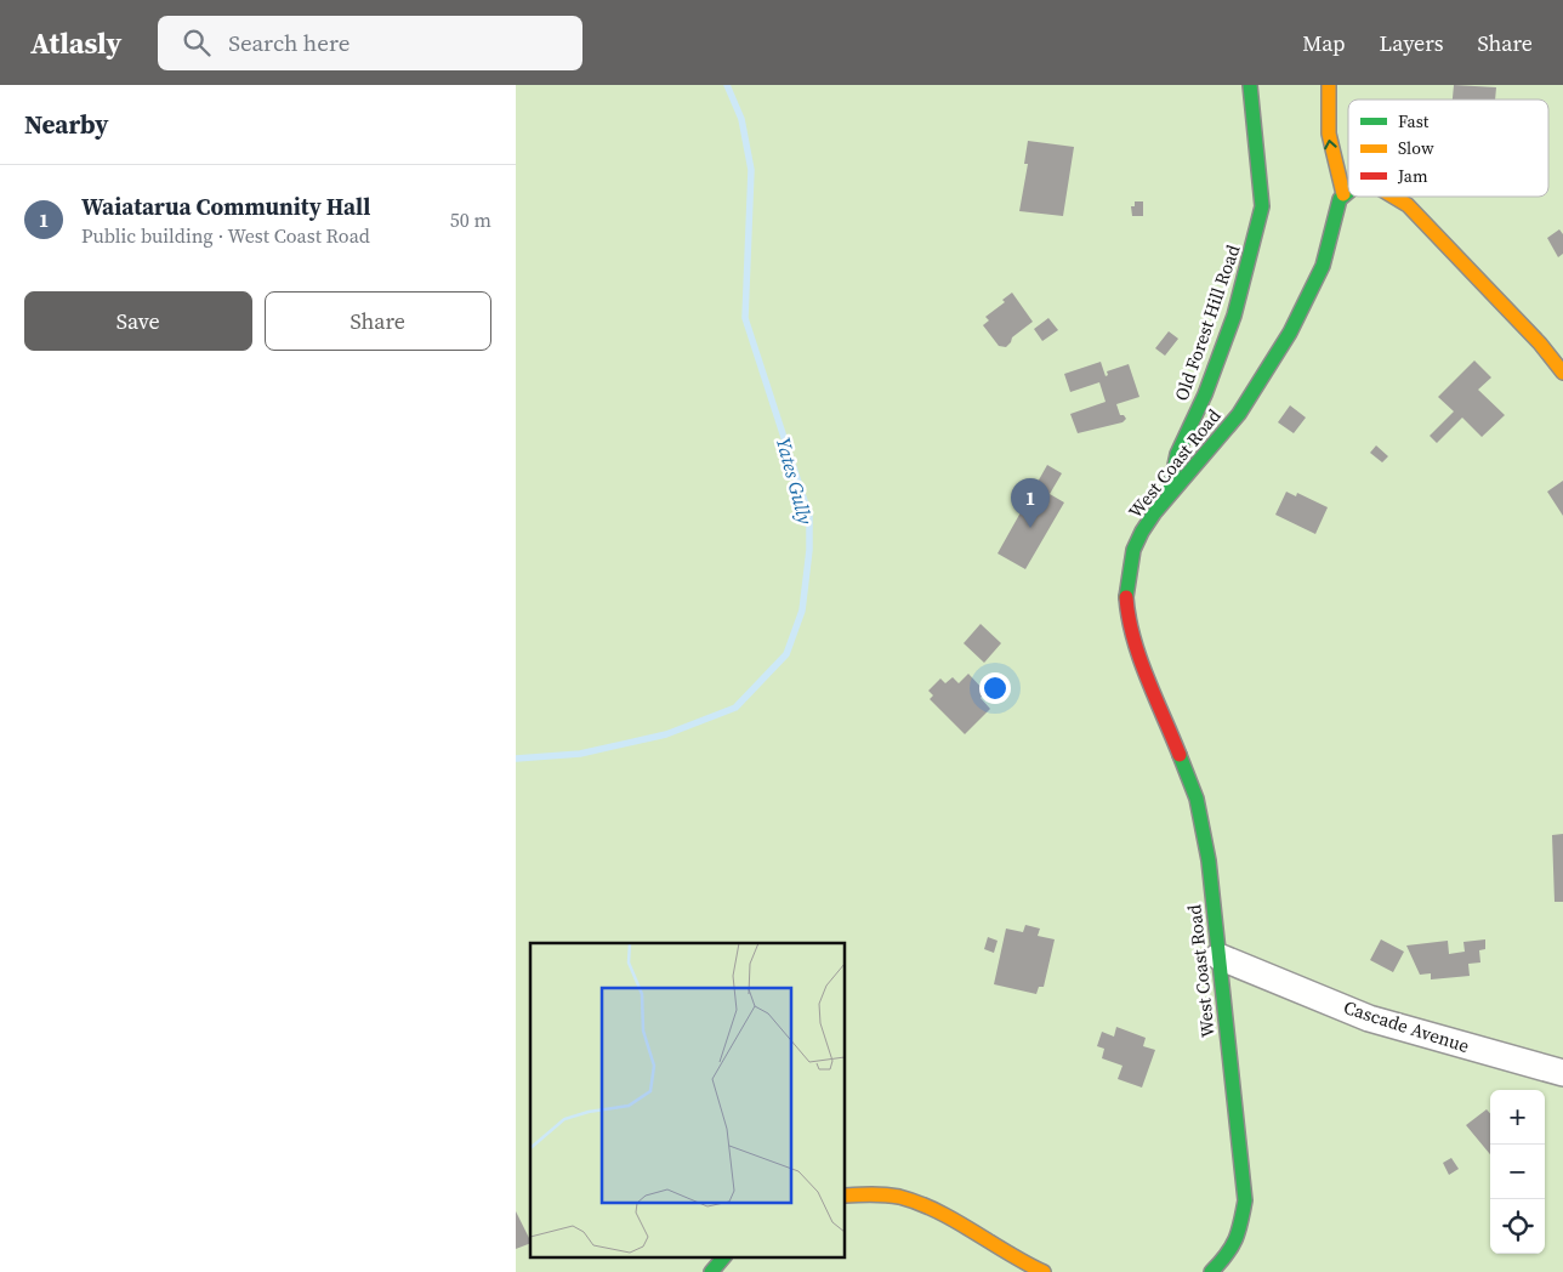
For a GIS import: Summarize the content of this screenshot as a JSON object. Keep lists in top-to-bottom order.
{
  "streets": {
    "main road": ["Old Forest Hill Road", "West Coast Road"],
    "street": ["Cascade Avenue"]
  },
  "crossings": [
    ["Old Forest Hill Road", "West Coast Road"],
    ["West Coast Road", "Cascade Avenue"]
  ],
  "water": ["Yates Gully"],
  "legend": ["Fast", "Slow", "Jam"],
  "page": {
    "header": "Atlasly",
    "search": "Search here",
    "nav": ["Map", "Layers", "Share"],
    "heading": "Nearby",
    "list": [
      {
        "mark": "1",
        "name": "Waiatarua Community Hall",
        "note": "Public building · West Coast Road",
        "value": "50 m"
      }
    ],
    "buttons": ["Save", "Share"],
    "pins": "1",
    "map_buttons": ["+", "−"]
  }
}
